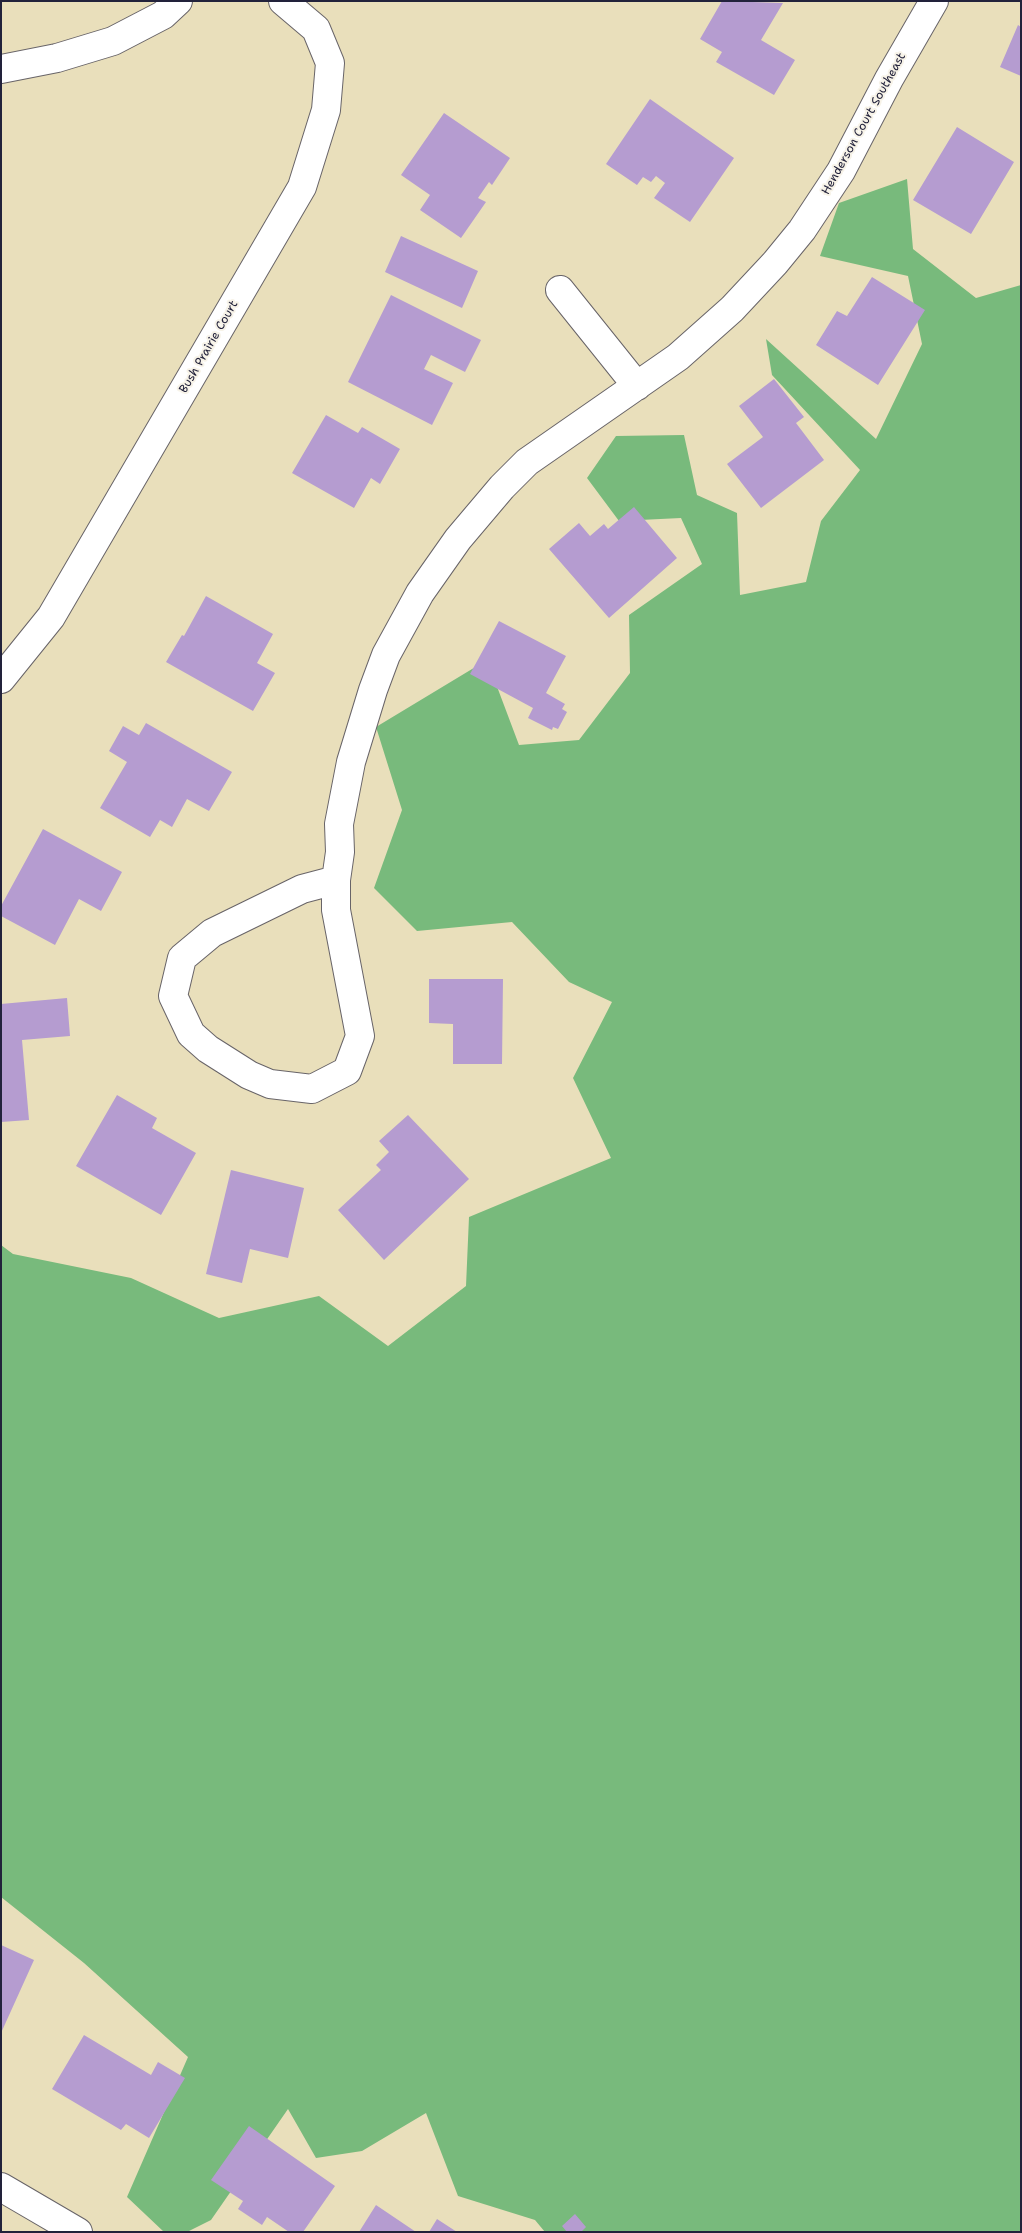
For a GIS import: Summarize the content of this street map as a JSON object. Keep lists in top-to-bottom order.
{
  "streets": {
    "street": ["Henderson Court Southeast", "Bush Prairie Court"]
  }
}
